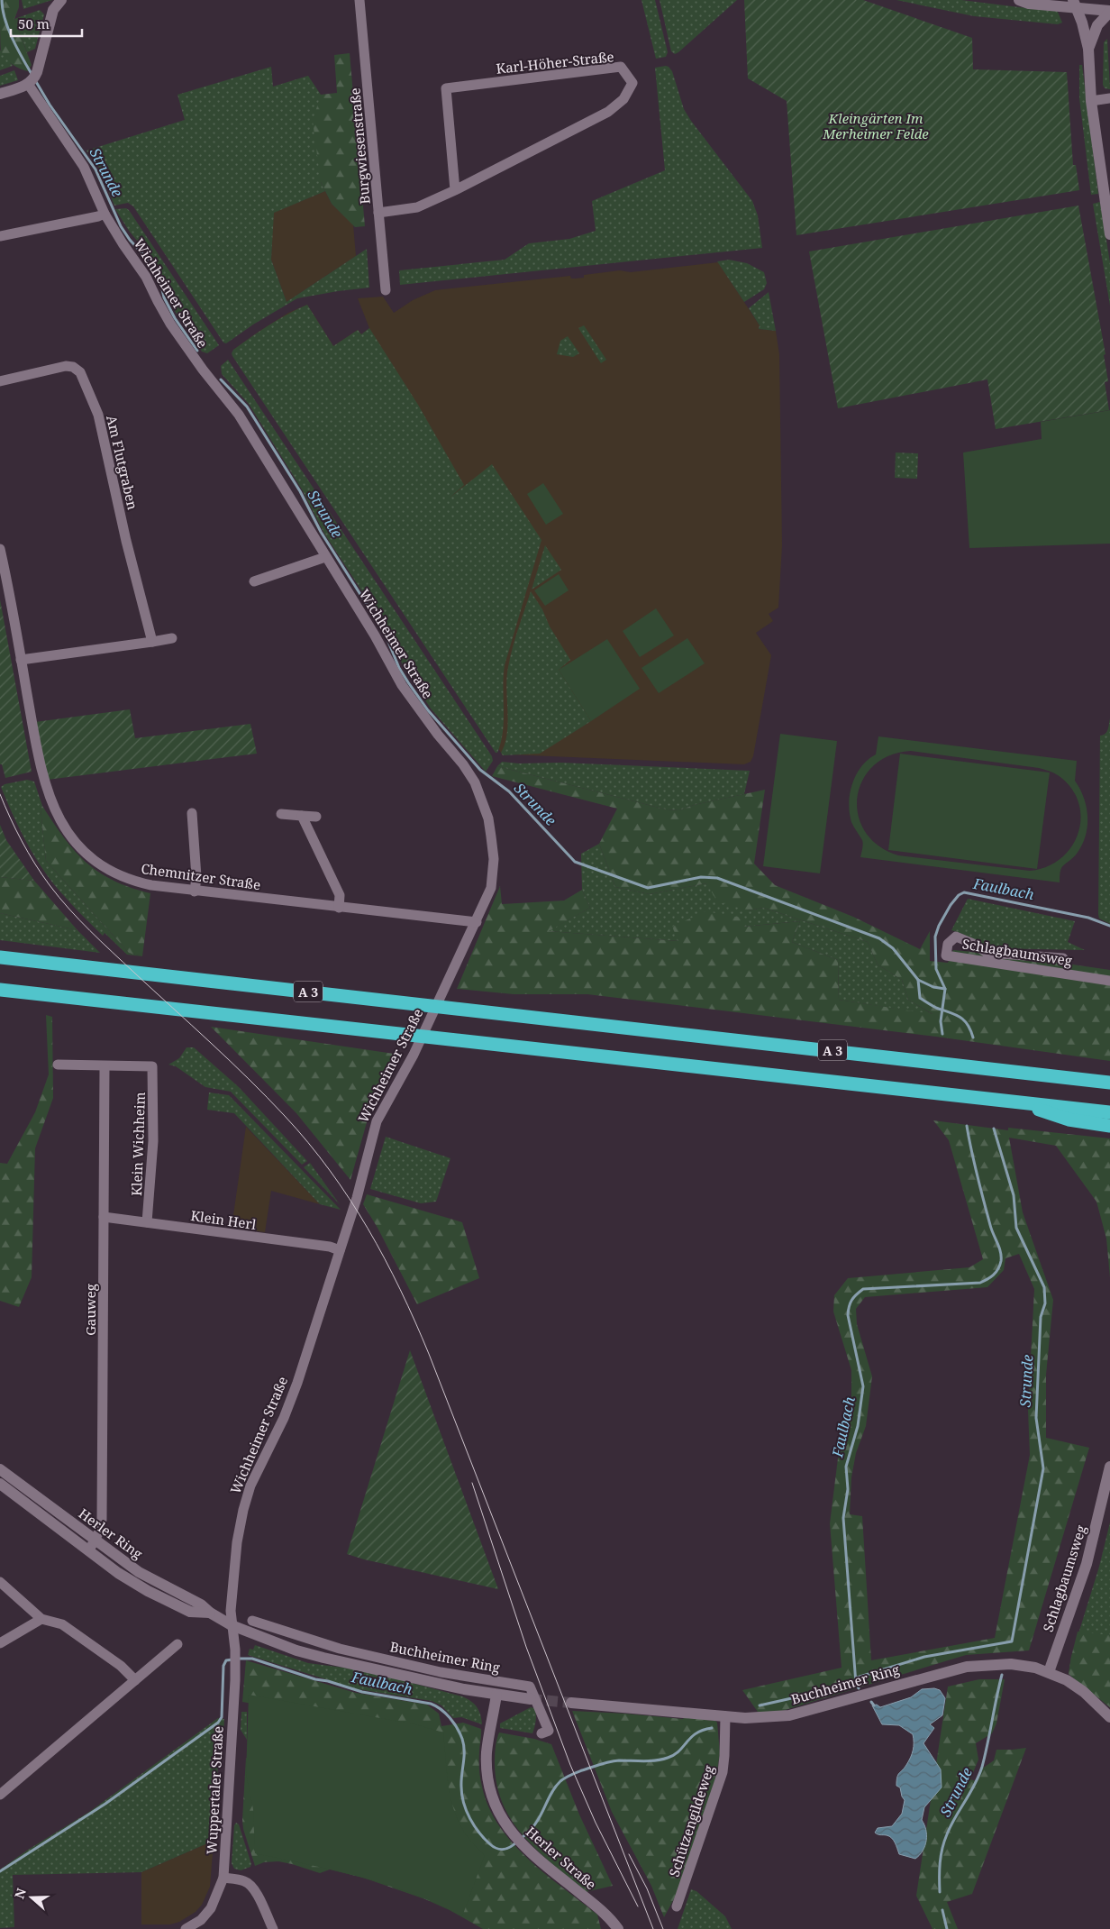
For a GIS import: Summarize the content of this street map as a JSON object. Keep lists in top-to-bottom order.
{
  "streets": {
    "highway": ["A 3"],
    "main road": [
      "Schlagbaumsweg",
      "Herler Ring",
      "Buchheimer Ring",
      "Herler Straße"
    ],
    "street": [
      "Karl-Höher-Straße",
      "Burgwiesenstraße",
      "Wichheimer Straße",
      "Am Flutgraben",
      "Chemnitzer Straße",
      "Klein Wichheim",
      "Klein Herl",
      "Gauweg",
      "Wuppertaler Straße",
      "Schützengildeweg"
    ]
  },
  "crossings": [
    ["Karl-Höher-Straße", "Burgwiesenstraße"],
    ["Wichheimer Straße", "Chemnitzer Straße"],
    ["Wichheimer Straße", "Klein Herl"],
    ["Wichheimer Straße", "Herler Ring"],
    ["Wichheimer Straße", "Buchheimer Ring"],
    ["Wichheimer Straße", "Wuppertaler Straße"],
    ["Schlagbaumsweg", "Buchheimer Ring"],
    ["Klein Wichheim", "Klein Herl"],
    ["Klein Wichheim", "Gauweg"],
    ["Klein Herl", "Gauweg"],
    ["Gauweg", "Herler Ring"],
    ["Herler Ring", "Buchheimer Ring"],
    ["Herler Ring", "Wuppertaler Straße"],
    ["Buchheimer Ring", "Wuppertaler Straße"],
    ["Buchheimer Ring", "Schützengildeweg"],
    ["Buchheimer Ring", "Herler Straße"]
  ],
  "water": ["Strunde", "Faulbach"],
  "parks": ["Kleingärten Im Merheimer Felde"],
  "scale_bar": "50 m",
  "north": "left"
}
